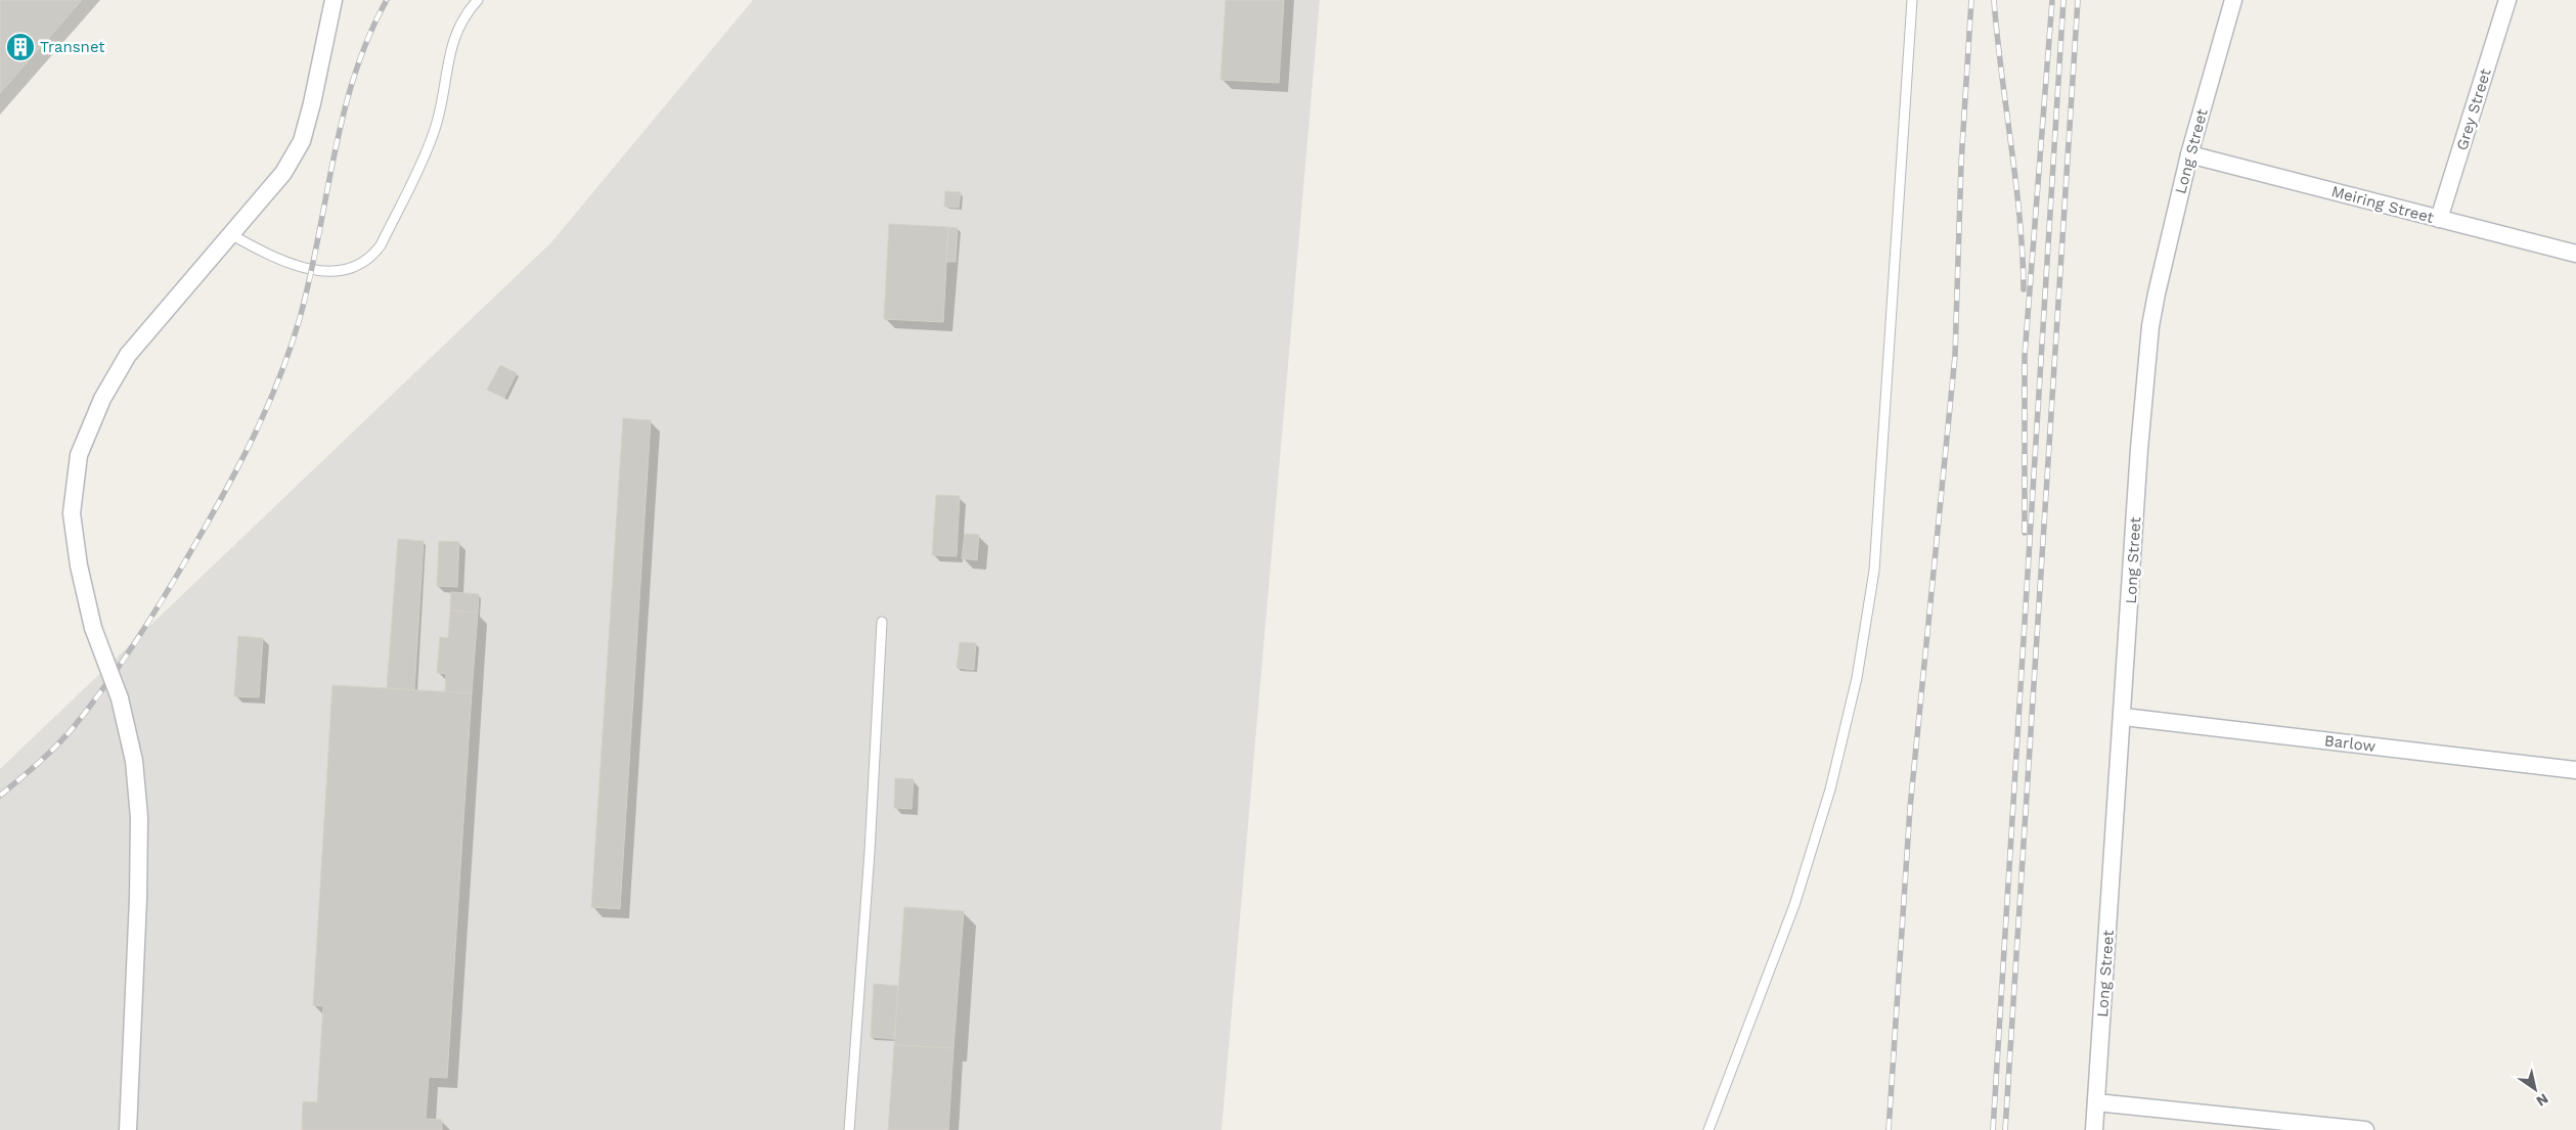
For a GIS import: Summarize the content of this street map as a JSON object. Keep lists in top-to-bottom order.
{
  "streets": {
    "street": [
      "Grey Street",
      "Long Street",
      "Meiring Street",
      "Barlow"
    ]
  },
  "crossings": [
    ["Grey Street", "Meiring Street"],
    ["Long Street", "Meiring Street"],
    ["Long Street", "Barlow"]
  ],
  "places": {
    "building": ["Transnet"]
  },
  "north": "bottom right"
}
